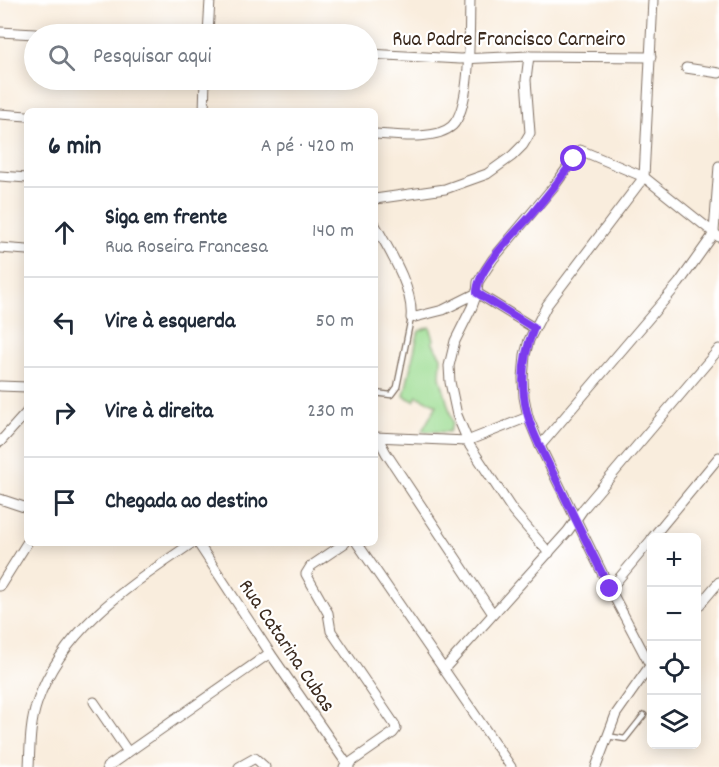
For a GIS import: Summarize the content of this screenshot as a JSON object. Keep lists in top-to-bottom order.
{
  "streets": {
    "street": ["Rua Padre Francisco Carneiro", "Rua Catarina Cubas"]
  },
  "page": {
    "search": "Pesquisar aqui",
    "heading": ["6 min", "A pé · 420 m"],
    "list": [
      ["Siga em frente", "Rua Roseira Francesa", "140 m"],
      ["Vire à esquerda", "50 m"],
      ["Vire à direita", "230 m"],
      "Chegada ao destino"
    ],
    "map_buttons": ["+", "−"]
  }
}
